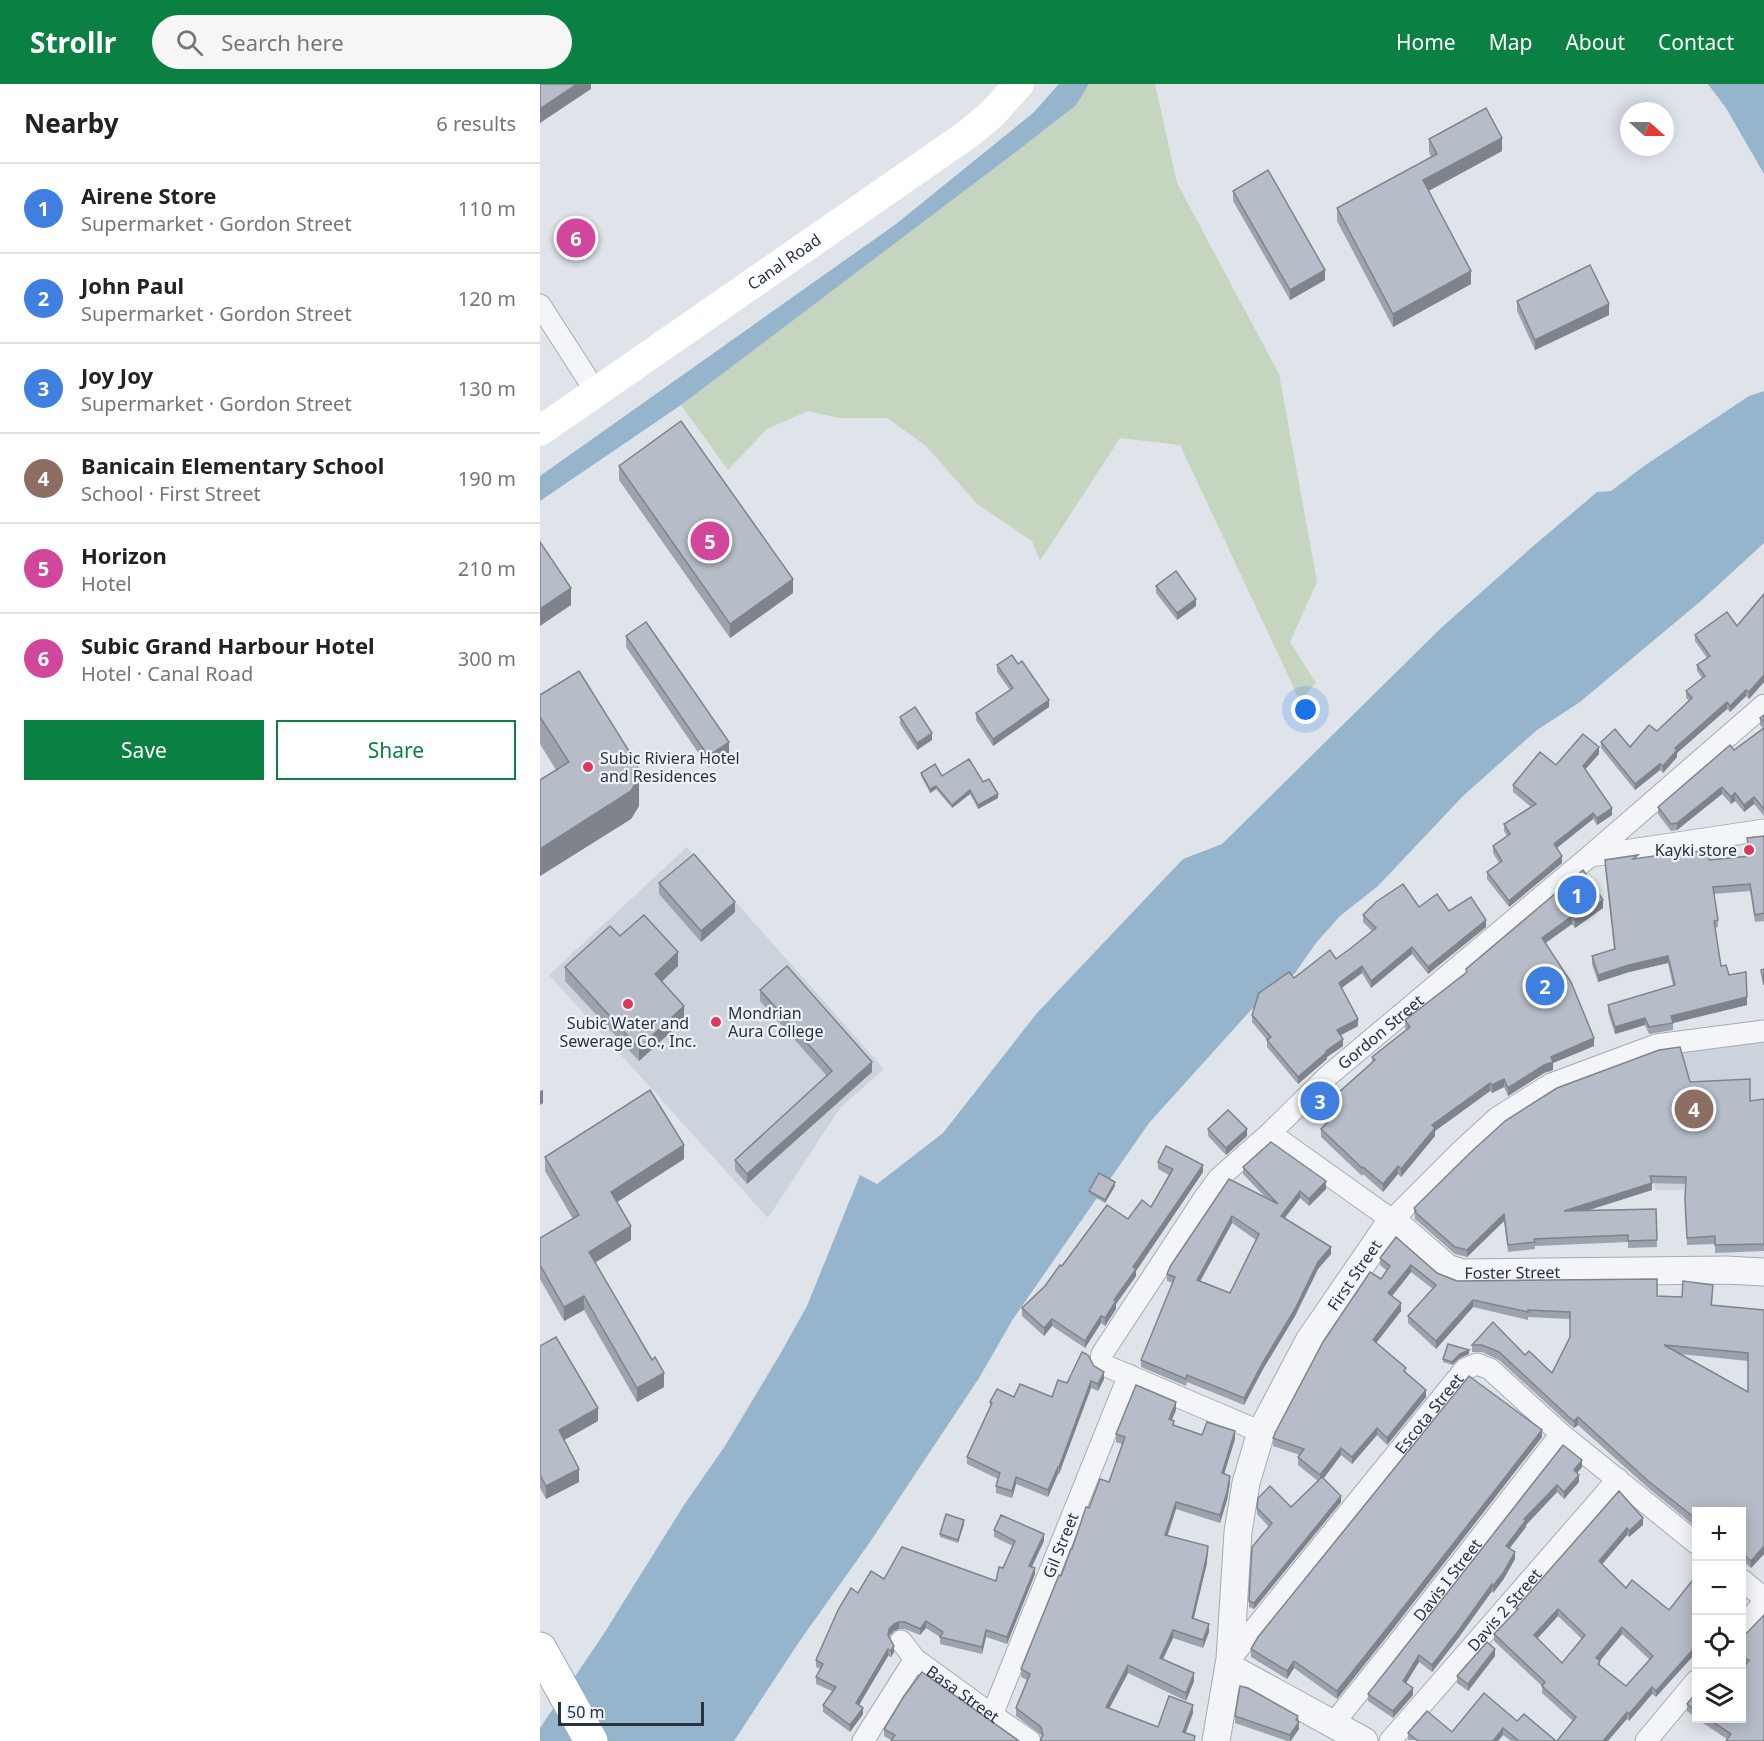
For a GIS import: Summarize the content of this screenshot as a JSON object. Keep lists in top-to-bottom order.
{
  "streets": {
    "main road": ["Canal Road"],
    "street": [
      "Gordon Street",
      "Foster Street",
      "First Street",
      "Escota Street",
      "Gil Street",
      "Davis I Street",
      "Davis 2 Street",
      "Basa Street"
    ]
  },
  "crossings": [
    ["Gordon Street", "Foster Street"],
    ["Gordon Street", "First Street"],
    ["Gordon Street", "Gil Street"],
    ["Foster Street", "First Street"],
    ["First Street", "Escota Street"],
    ["Escota Street", "Davis I Street"],
    ["Escota Street", "Davis 2 Street"],
    ["Gil Street", "Basa Street"]
  ],
  "places": [
    "Subic Riviera Hotel and Residences",
    "Kayki store",
    "Subic Water and Sewerage Co., Inc.",
    "Mondrian Aura College"
  ],
  "scale_bar": "50 m",
  "north": "right",
  "page": {
    "header": "Strollr",
    "search": "Search here",
    "nav": [
      "Home",
      "Map",
      "About",
      "Contact"
    ],
    "heading": ["Nearby", "6 results"],
    "list": [
      {
        "mark": "1",
        "name": "Airene Store",
        "note": "Supermarket · Gordon Street",
        "value": "110 m"
      },
      {
        "mark": "2",
        "name": "John Paul",
        "note": "Supermarket · Gordon Street",
        "value": "120 m"
      },
      {
        "mark": "3",
        "name": "Joy Joy",
        "note": "Supermarket · Gordon Street",
        "value": "130 m"
      },
      {
        "mark": "4",
        "name": "Banicain Elementary School",
        "note": "School · First Street",
        "value": "190 m"
      },
      {
        "mark": "5",
        "name": "Horizon",
        "note": "Hotel",
        "value": "210 m"
      },
      {
        "mark": "6",
        "name": "Subic Grand Harbour Hotel",
        "note": "Hotel · Canal Road",
        "value": "300 m"
      }
    ],
    "pins": [
      "6",
      "5",
      "1",
      "2",
      "3",
      "4"
    ],
    "buttons": ["Save", "Share"],
    "map_buttons": ["+", "−"],
    "scale": "50 m"
  }
}
